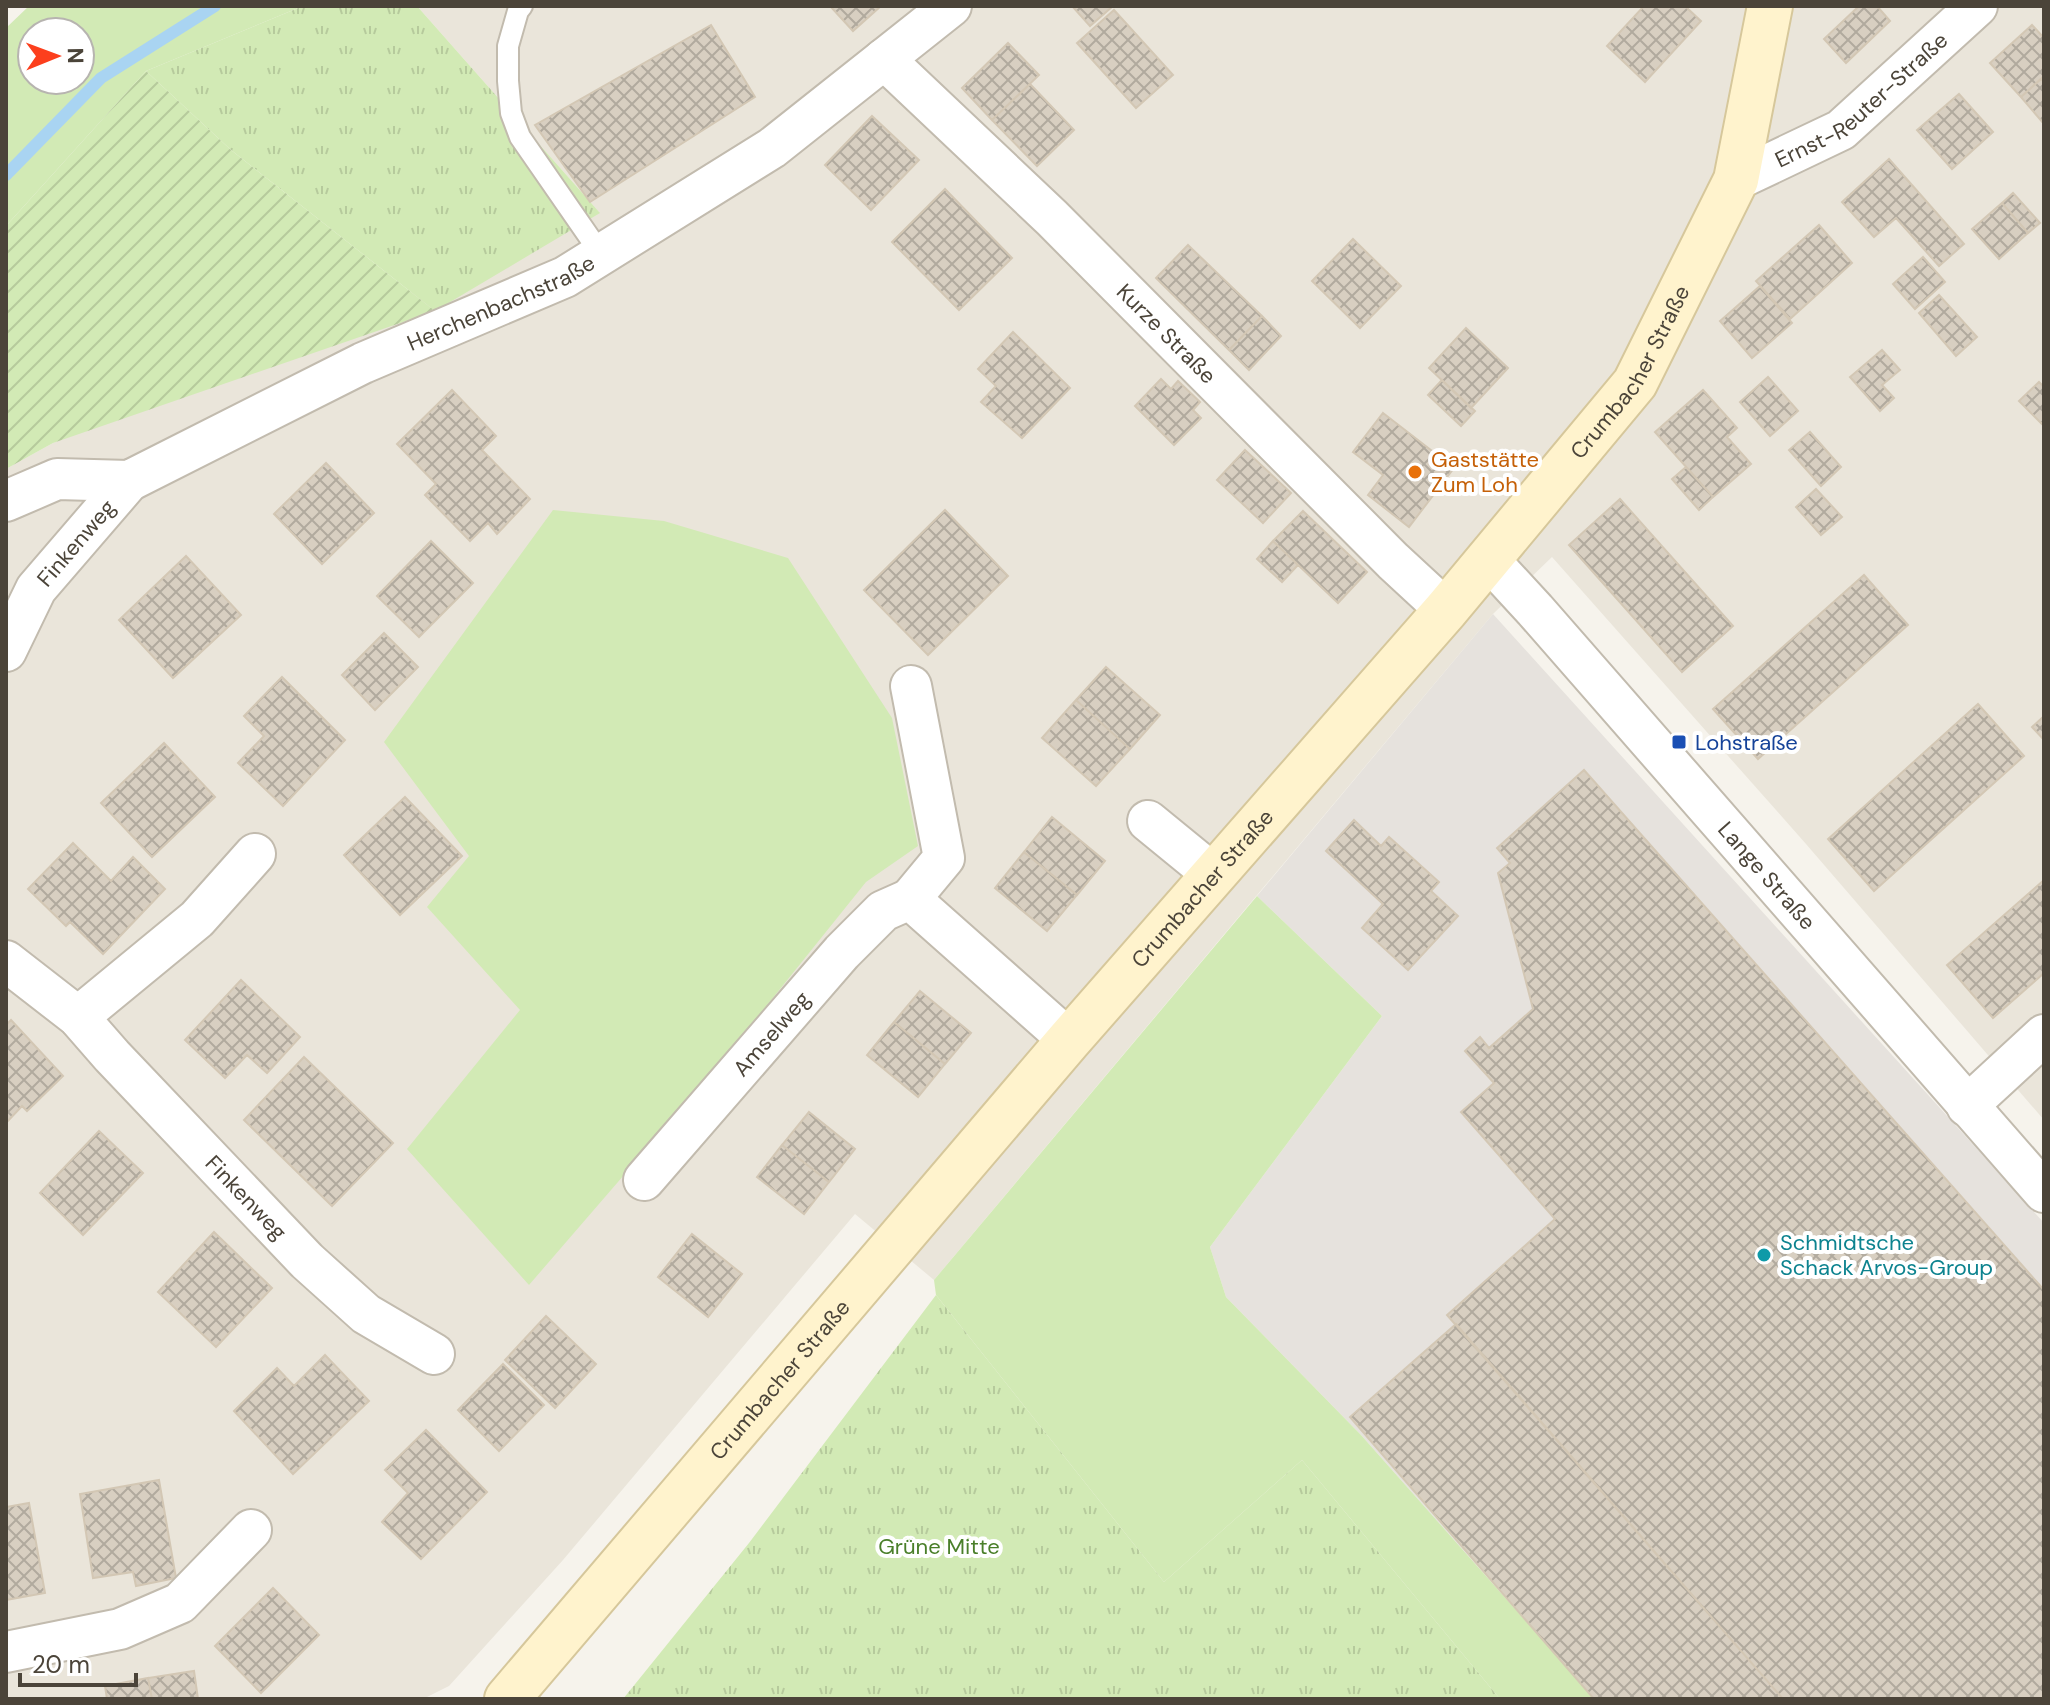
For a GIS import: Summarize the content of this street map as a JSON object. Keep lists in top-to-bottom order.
{
  "streets": {
    "main road": ["Crumbacher Straße"],
    "street": [
      "Ernst-Reuter-Straße",
      "Herchenbachstraße",
      "Kurze Straße",
      "Finkenweg",
      "Lange Straße",
      "Amselweg"
    ]
  },
  "crossings": [
    ["Ernst-Reuter-Straße", "Crumbacher Straße"],
    ["Herchenbachstraße", "Kurze Straße"],
    ["Herchenbachstraße", "Finkenweg"],
    ["Kurze Straße", "Crumbacher Straße"],
    ["Crumbacher Straße", "Lange Straße"]
  ],
  "parks": ["Grüne Mitte"],
  "places": {
    "other": ["Gaststätte Zum Loh", "Schmidtsche Schack Arvos-Group"],
    "transit": ["Lohstraße"]
  },
  "scale_bar": "20 m",
  "north": "right"
}
